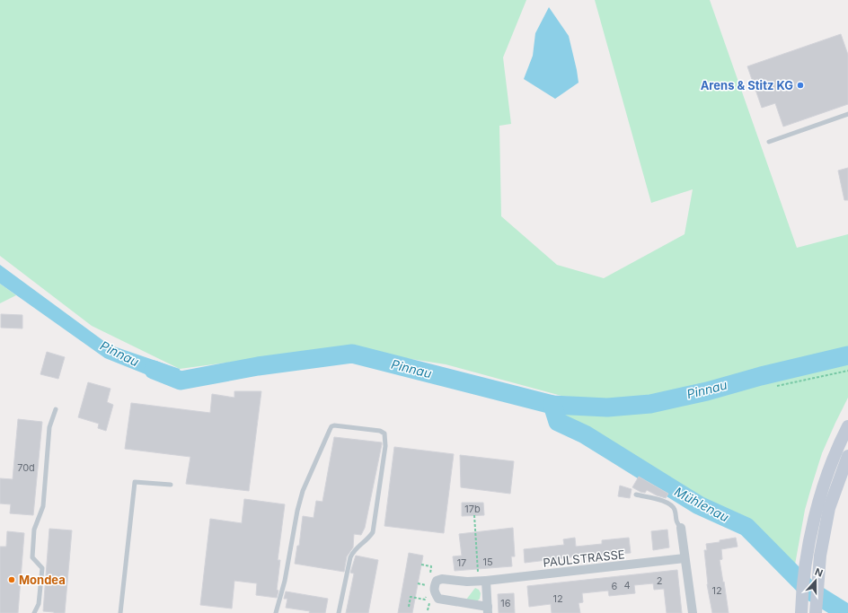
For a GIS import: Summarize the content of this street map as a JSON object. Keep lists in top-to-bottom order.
{
  "streets": {
    "street": ["PAULSTRASSE"]
  },
  "water": ["Pinnau", "Mühlenau"],
  "places": ["Arens & Stitz KG", "Mondea"],
  "house_numbers": [
    "70d",
    "17b",
    "15",
    "17",
    "2",
    "4",
    "6",
    "12",
    "12",
    "16"
  ],
  "north": "top"
}
